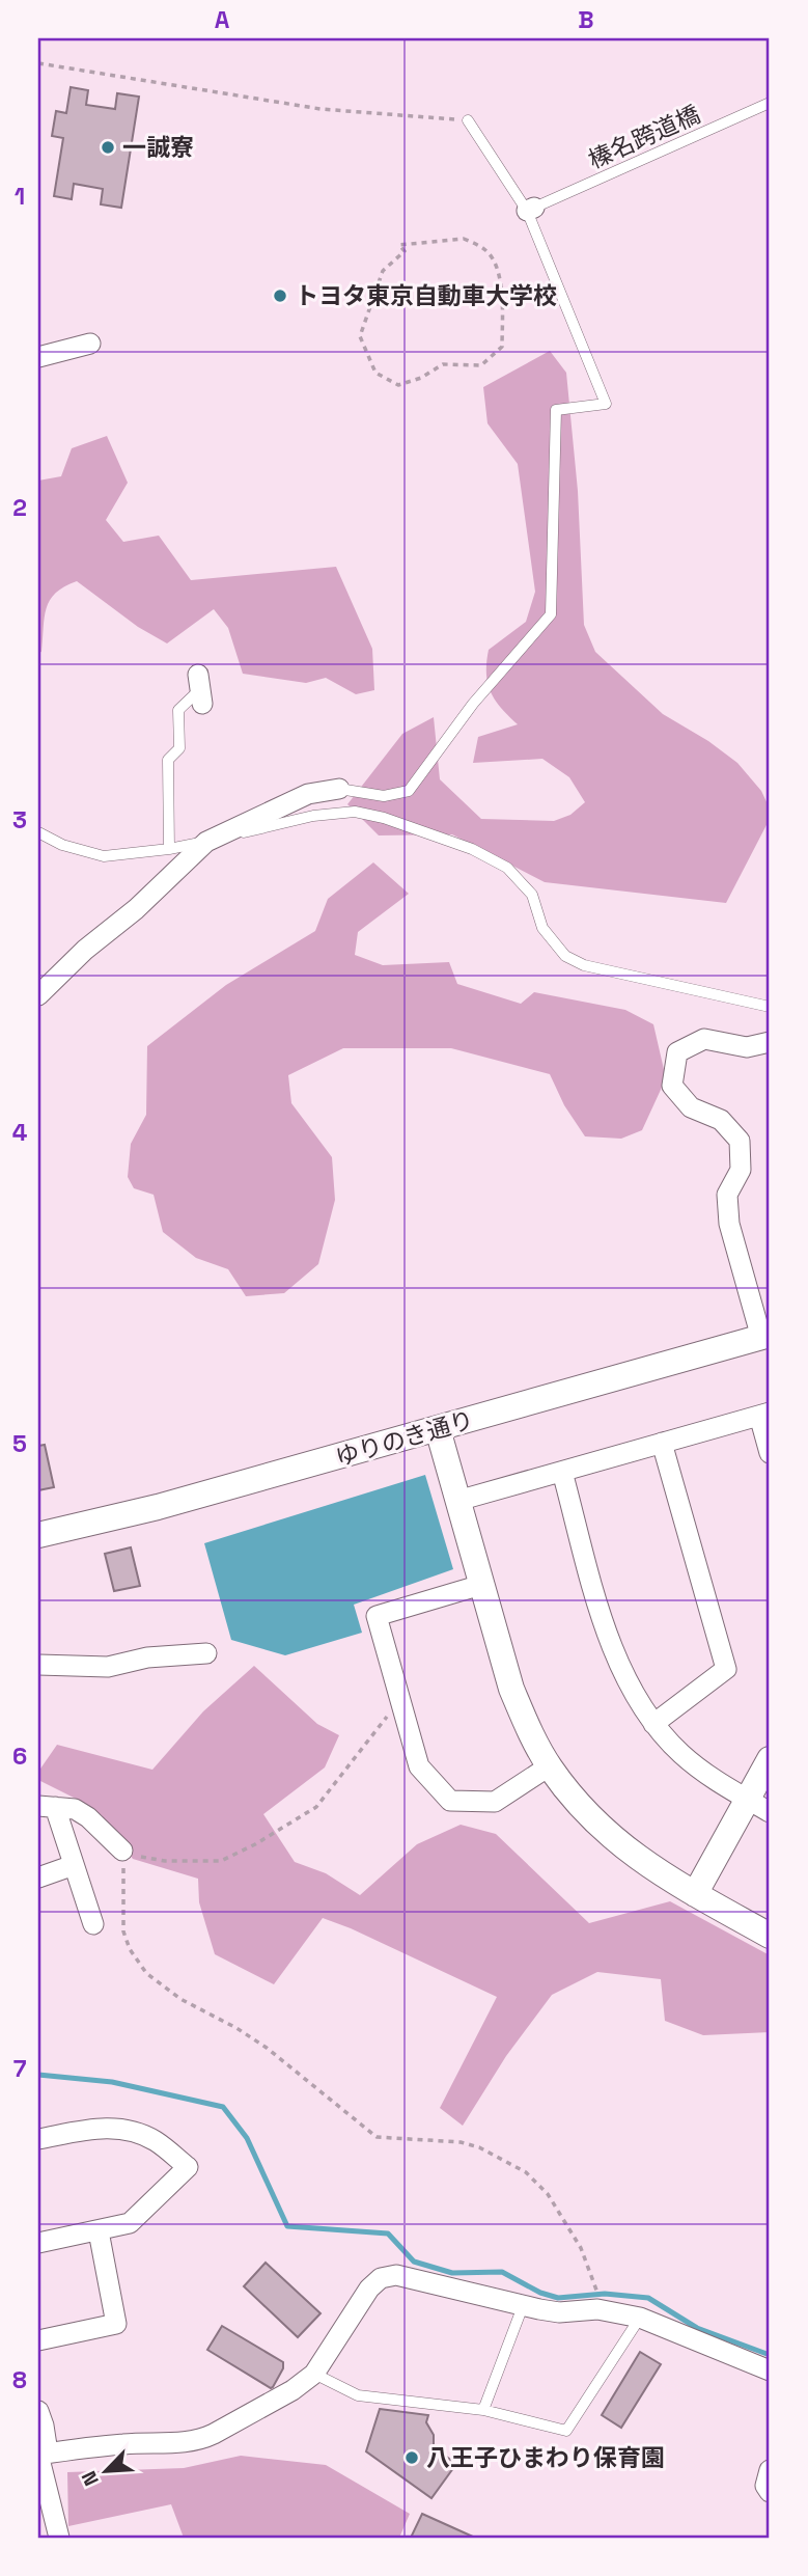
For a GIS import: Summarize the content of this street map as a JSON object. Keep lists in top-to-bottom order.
{
  "streets": {
    "street": ["ゆりのき通り"],
    "lane": ["榛名跨道橋"]
  },
  "places": ["一誠寮", "トヨタ東京自動車大学校", "八王子ひまわり保育園"],
  "north": "bottom left",
  "grid": {
    "columns": ["A", "B"],
    "rows": [
      "1",
      "2",
      "3",
      "4",
      "5",
      "6",
      "7",
      "8"
    ]
  }
}
